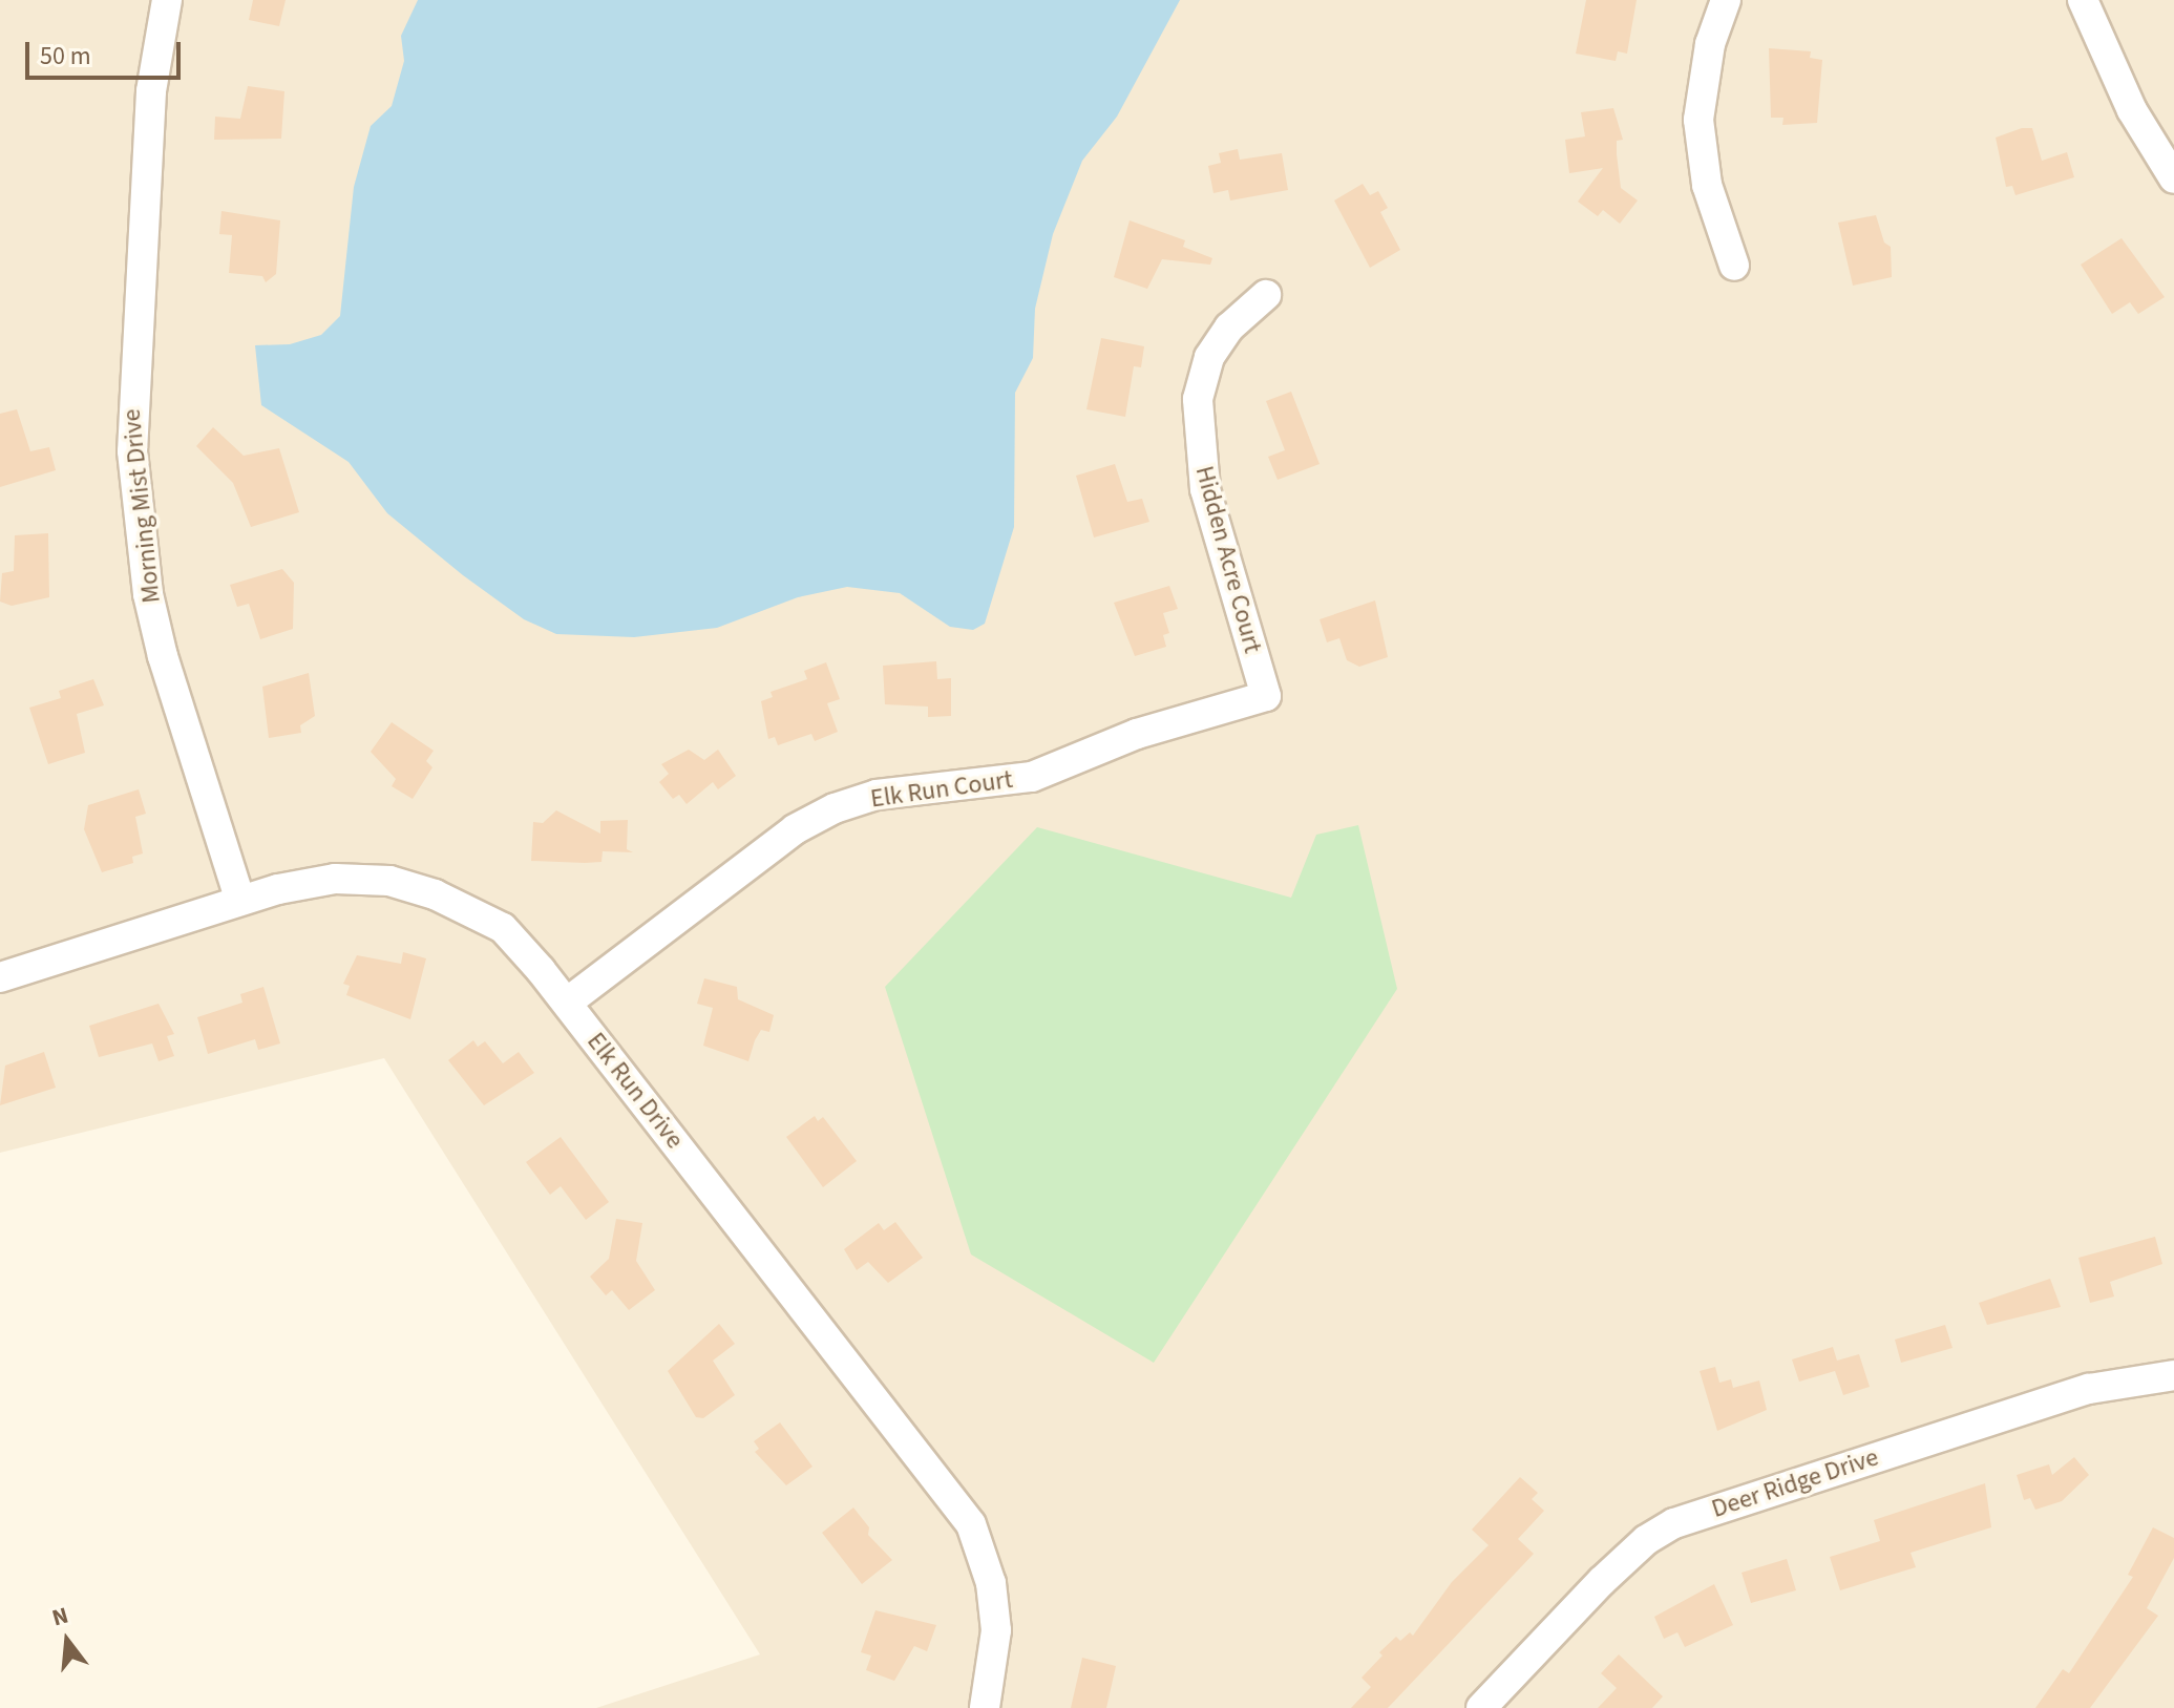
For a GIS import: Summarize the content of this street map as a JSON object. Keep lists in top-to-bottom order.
{
  "streets": {
    "street": [
      "Morning Mist Drive",
      "Hidden Acre Court",
      "Elk Run Court",
      "Elk Run Drive",
      "Deer Ridge Drive"
    ]
  },
  "crossings": [
    ["Morning Mist Drive", "Elk Run Drive"],
    ["Hidden Acre Court", "Elk Run Court"],
    ["Elk Run Court", "Elk Run Drive"]
  ],
  "scale_bar": "50 m",
  "north": "top"
}
